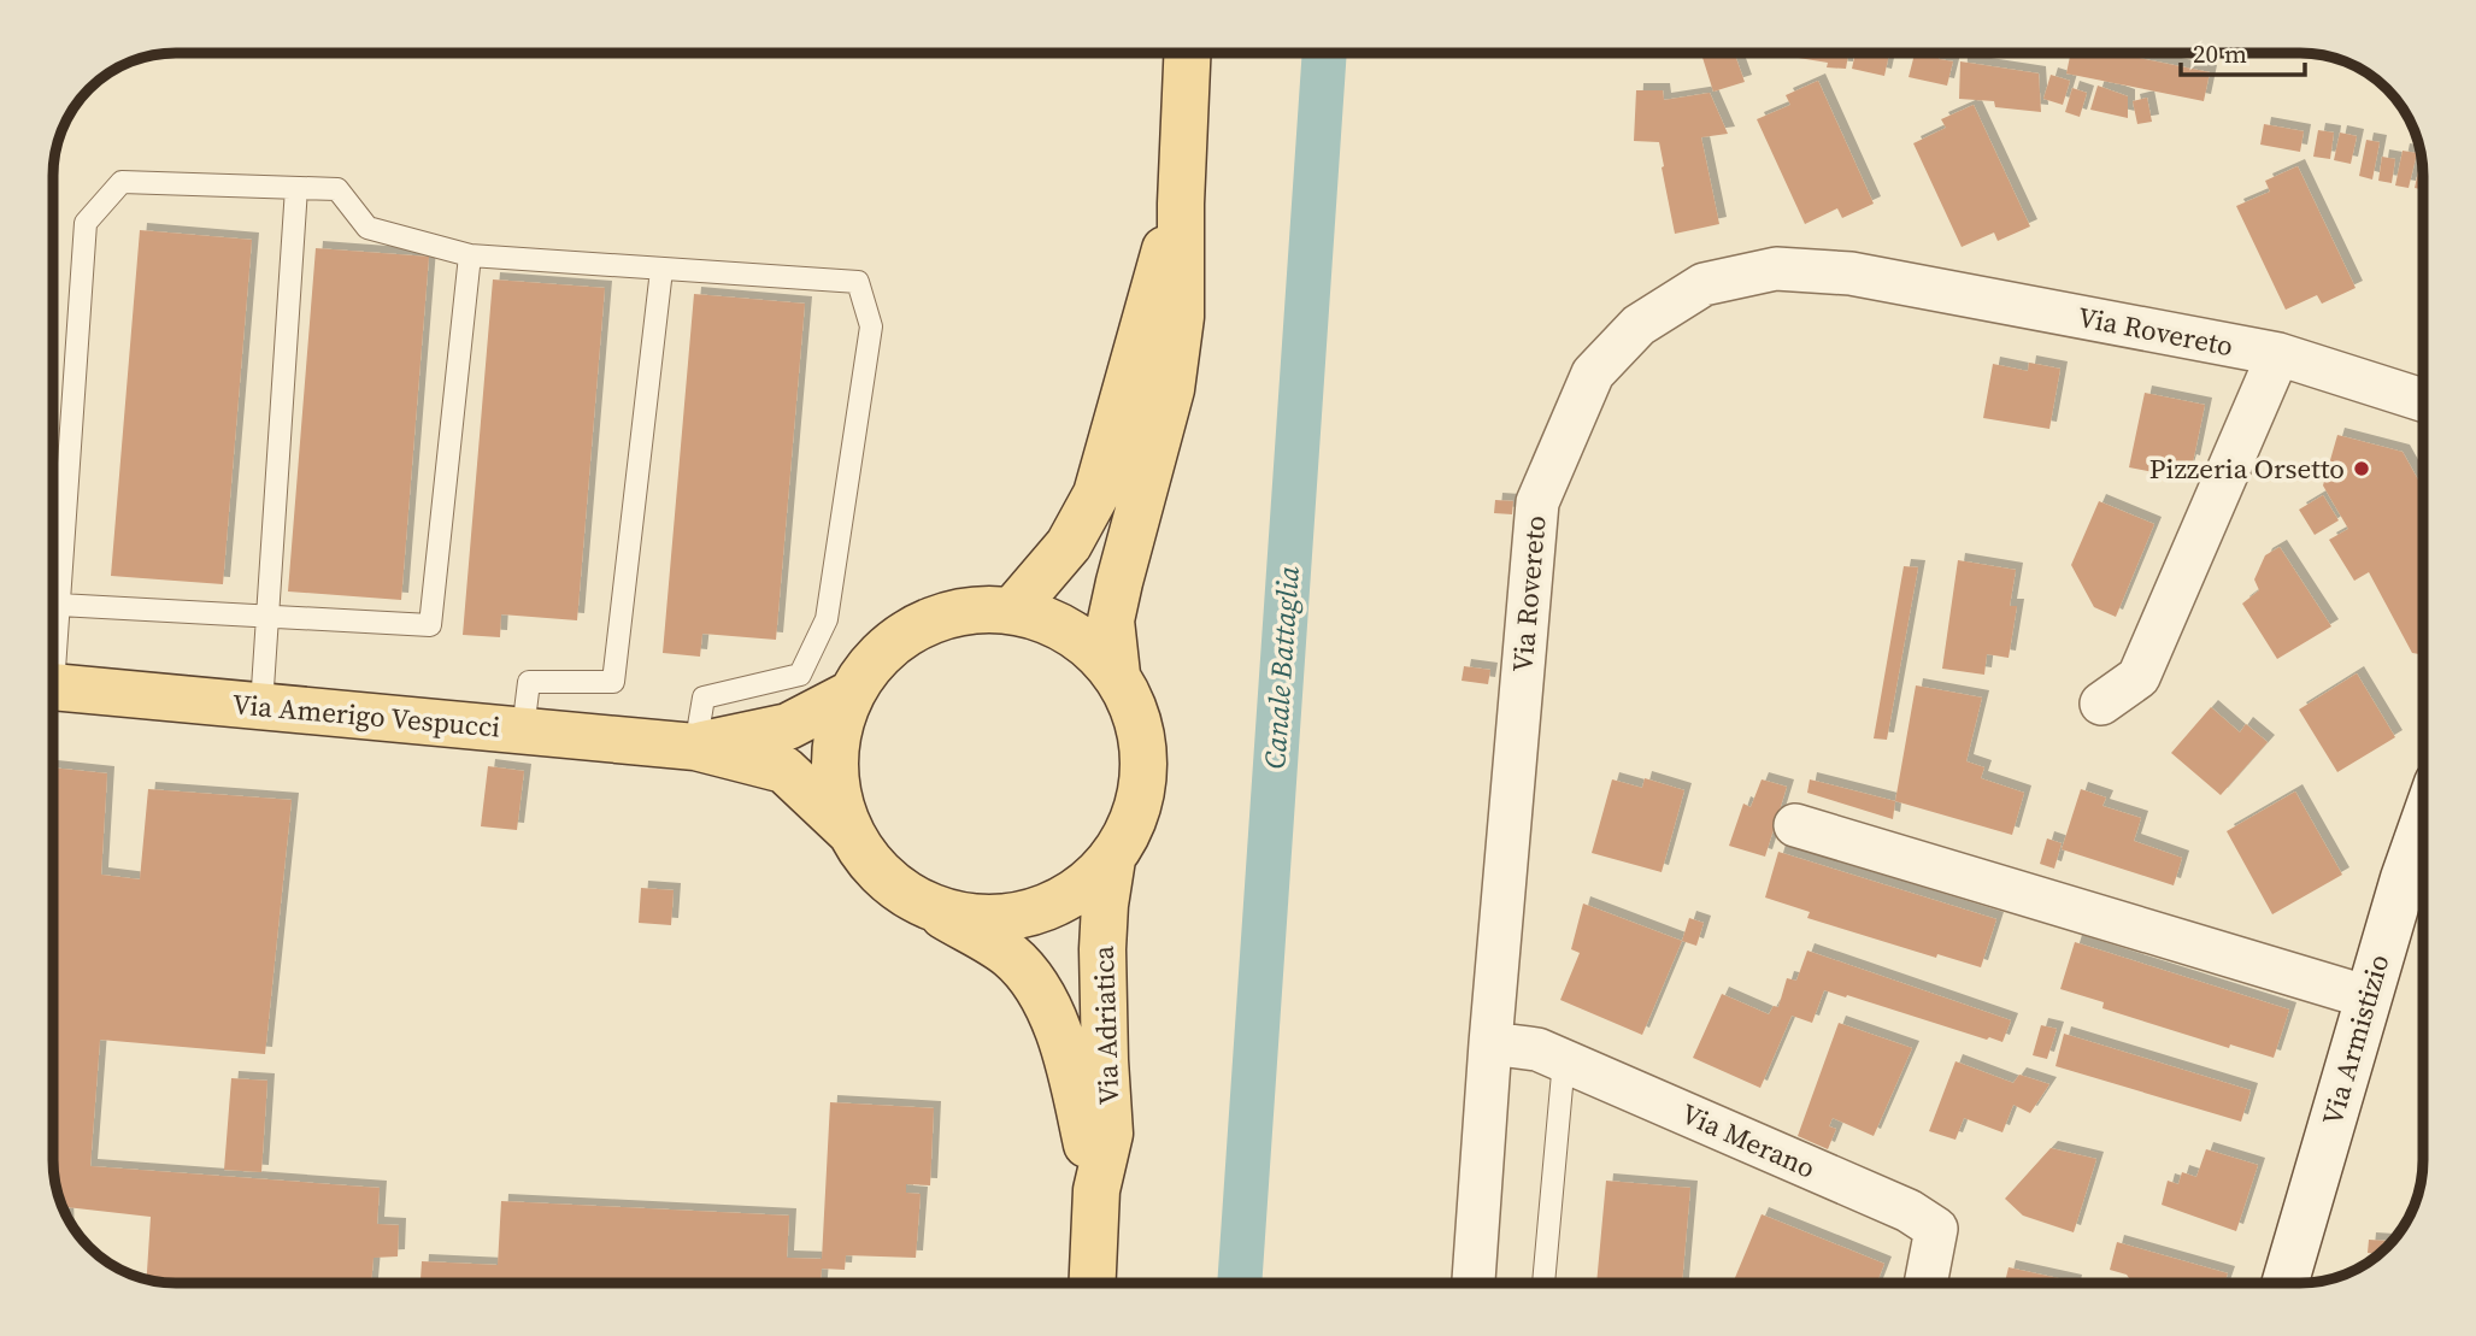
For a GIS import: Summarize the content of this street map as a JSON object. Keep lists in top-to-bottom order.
{
  "streets": {
    "main road": ["Via Amerigo Vespucci", "Via Adriatica"],
    "street": ["Via Rovereto", "Via Armistizio", "Via Merano"]
  },
  "crossings": [
    ["Via Rovereto", "Via Merano"]
  ],
  "water": ["Canale Battaglia"],
  "places": ["Pizzeria Orsetto"],
  "scale_bar": "20 m"
}
